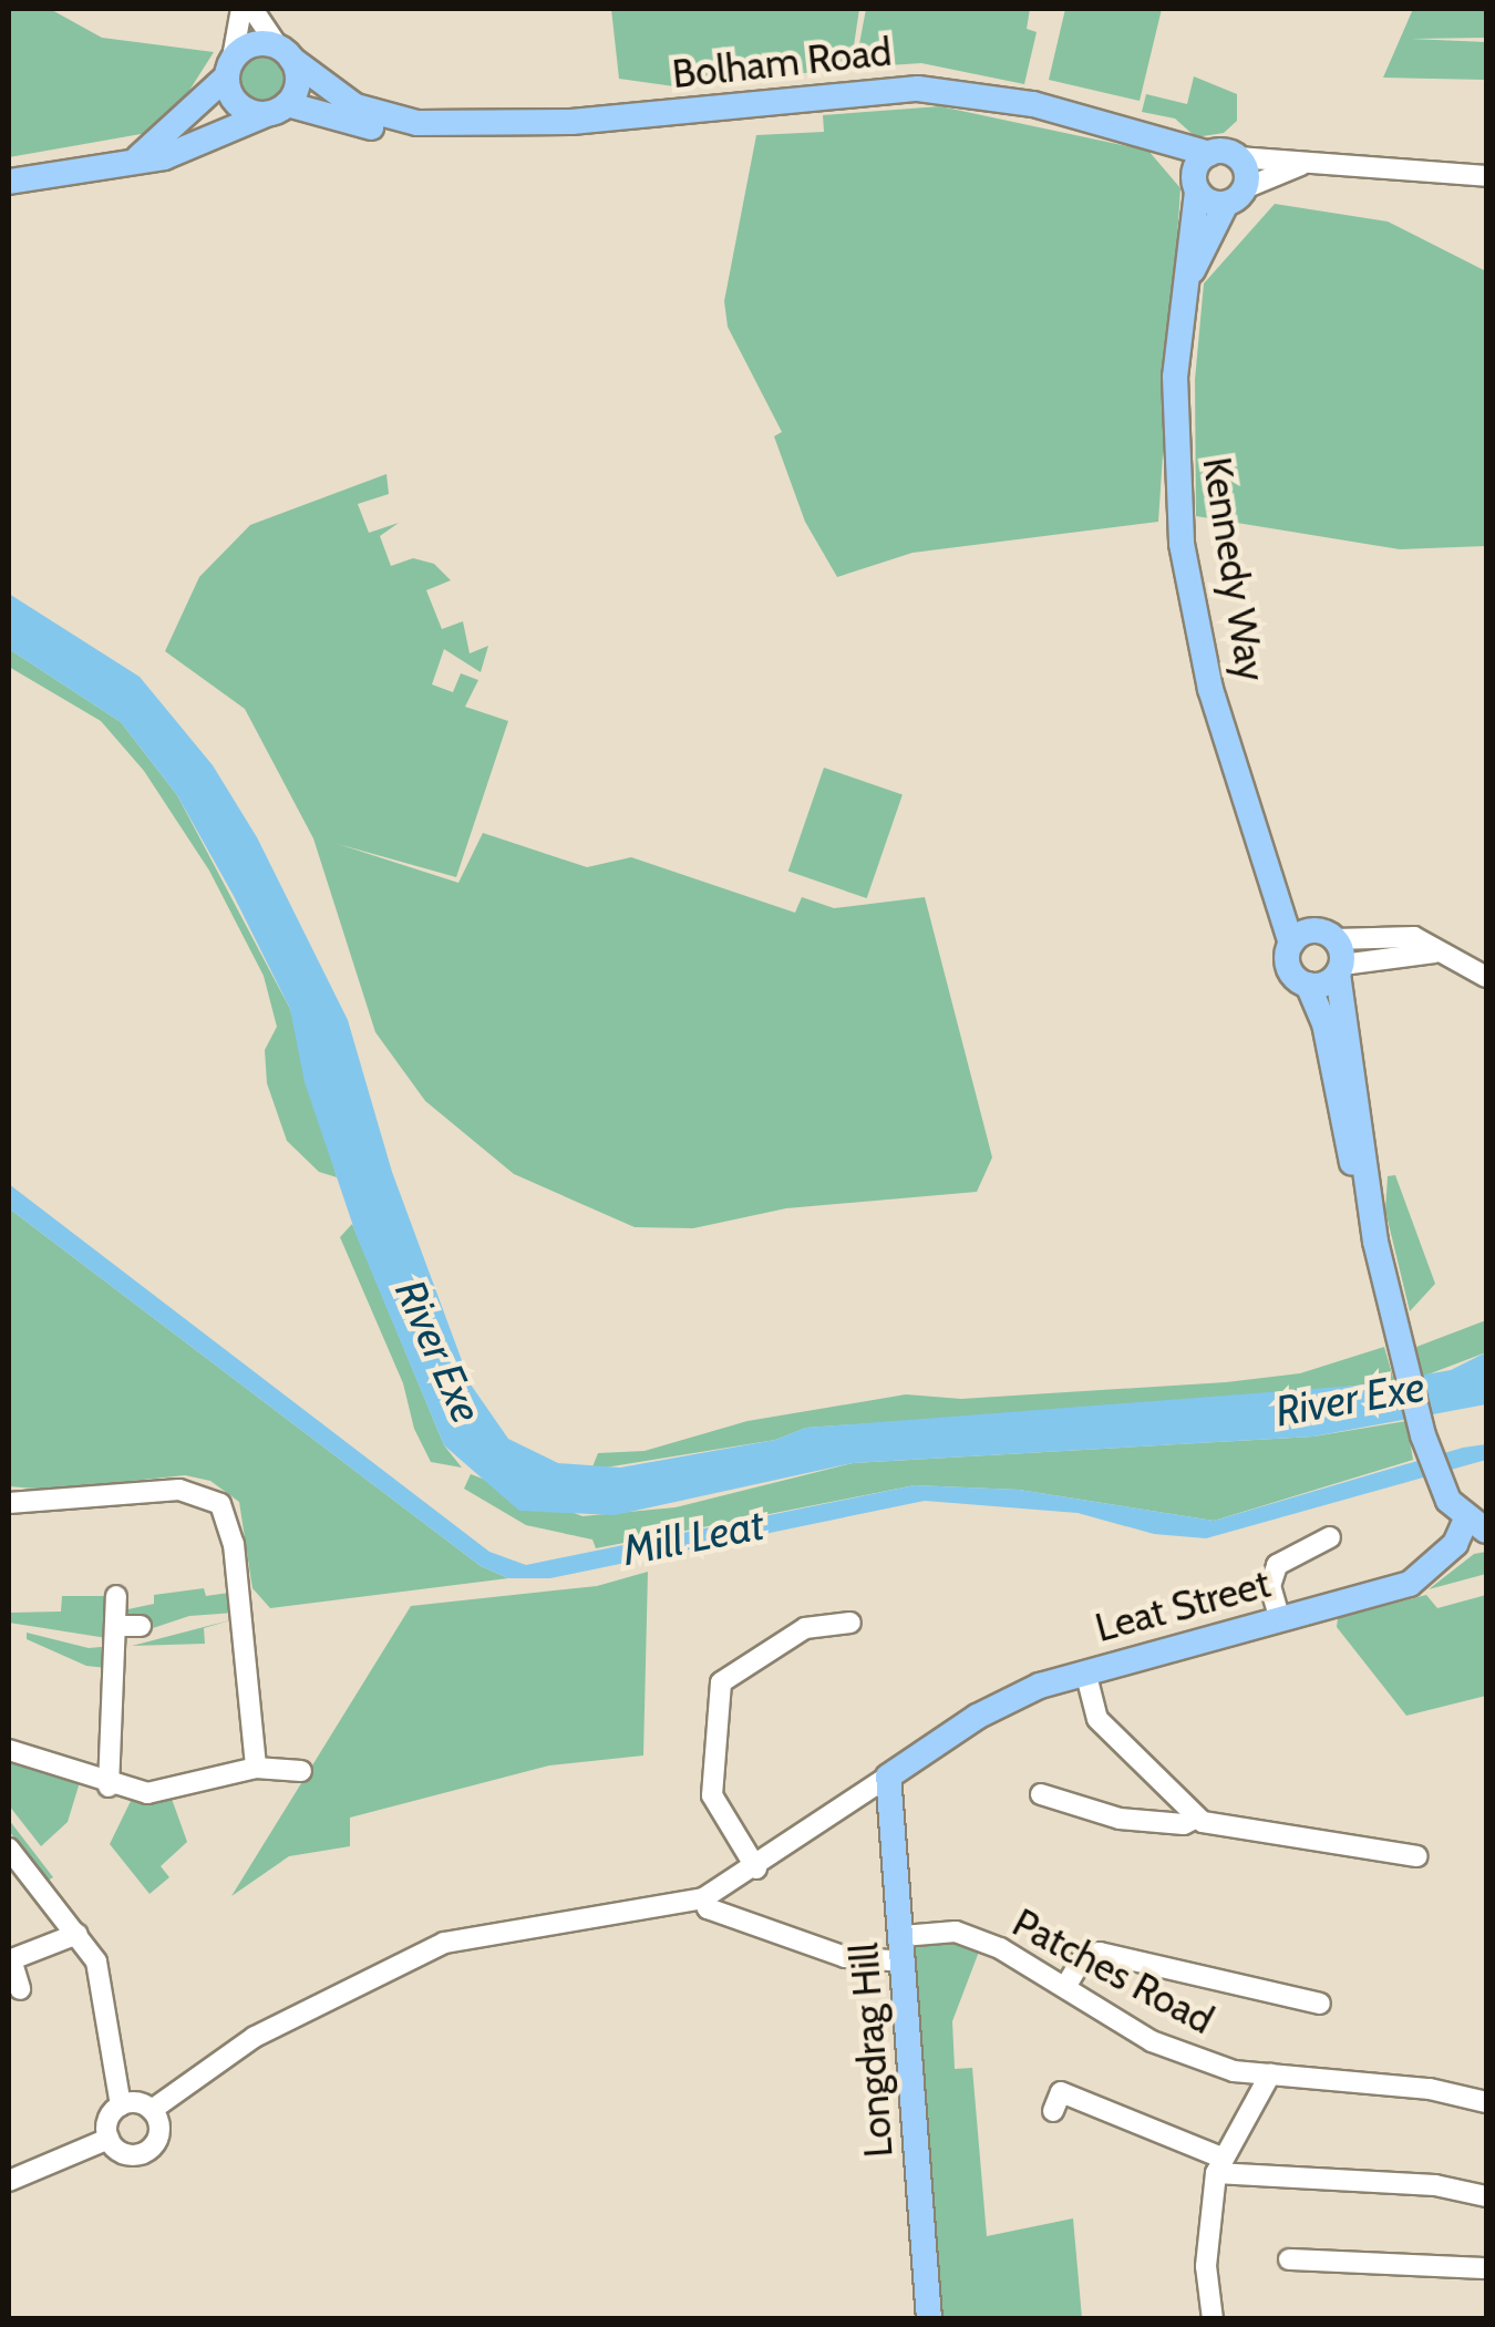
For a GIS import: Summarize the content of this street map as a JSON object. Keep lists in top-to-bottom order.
{
  "streets": {
    "main road": [
      "Bolham Road",
      "Kennedy Way",
      "Leat Street",
      "Longdrag Hill"
    ],
    "street": ["Patches Road"]
  },
  "crossings": [
    ["Bolham Road", "Kennedy Way"],
    ["Leat Street", "Longdrag Hill"],
    ["Patches Road", "Longdrag Hill"]
  ],
  "water": ["River Exe", "Mill Leat"]
}
